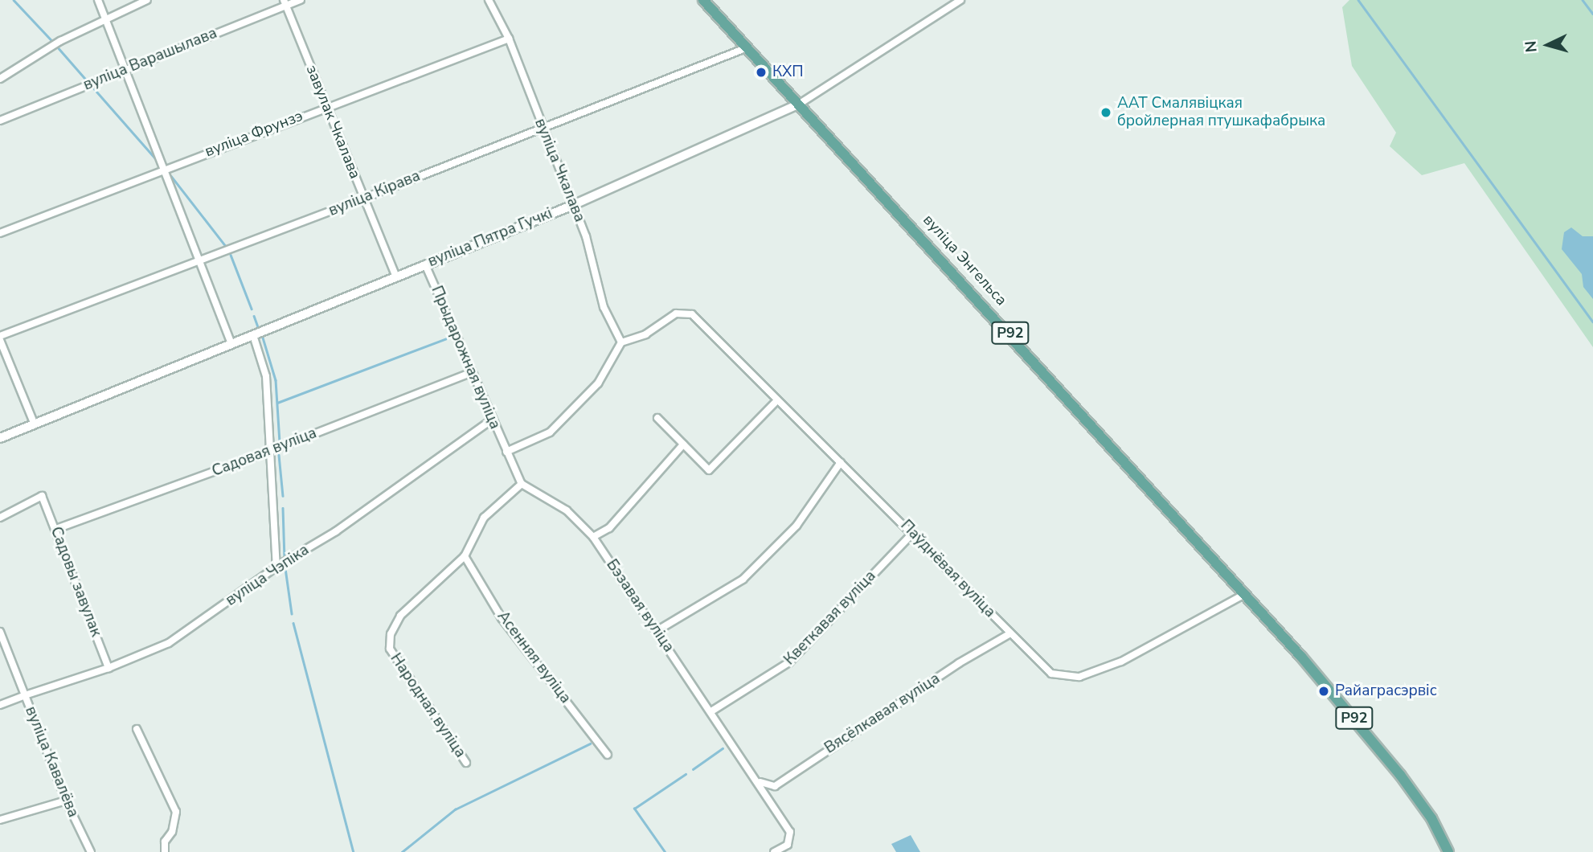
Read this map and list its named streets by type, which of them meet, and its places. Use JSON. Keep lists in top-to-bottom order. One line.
{"streets":{"main road":["вуліца Энгельса","Р92"],"street":["вуліца Варашылава","завулак Чкалава","вуліца Фрунзэ","вуліца Чкалава","вуліца Кірава","вуліца Пятра Гучкі","Прыдарожная вуліца","Садовая вуліца","Паўднёвая вуліца","вуліца Чэпіка","Садовы завулак","Бэзавая вуліца","Кветкавая вуліца","Асенняя вуліца","Народная вуліца","Вясёлкавая вуліца","вуліца Кавалёва"]},"crossings":[["вуліца Варашылава","завулак Чкалава"],["завулак Чкалава","вуліца Фрунзэ"],["завулак Чкалава","вуліца Кірава"],["завулак Чкалава","вуліца Пятра Гучкі"],["вуліца Фрунзэ","вуліца Чкалава"],["вуліца Чкалава","вуліца Кірава"],["вуліца Чкалава","вуліца Пятра Гучкі"],["вуліца Чкалава","Паўднёвая вуліца"],["вуліца Кірава","вуліца Энгельса"],["вуліца Пятра Гучкі","вуліца Энгельса"],["вуліца Пятра Гучкі","Прыдарожная вуліца"],["вуліца Энгельса","Р92"],["вуліца Энгельса","Паўднёвая вуліца"],["Р92","Паўднёвая вуліца"],["Прыдарожная вуліца","Садовая вуліца"],["Прыдарожная вуліца","вуліца Чэпіка"],["Садовая вуліца","Садовы завулак"],["Паўднёвая вуліца","Кветкавая вуліца"],["Паўднёвая вуліца","Вясёлкавая вуліца"],["вуліца Чэпіка","Садовы завулак"],["вуліца Чэпіка","вуліца Кавалёва"],["Бэзавая вуліца","Кветкавая вуліца"],["Бэзавая вуліца","Вясёлкавая вуліца"],["Асенняя вуліца","Народная вуліца"]],"places":["КХП","ААТ Смалявіцкая бройлерная птушкафабрыка","Райаграсэрвіс"],"north":"left"}
